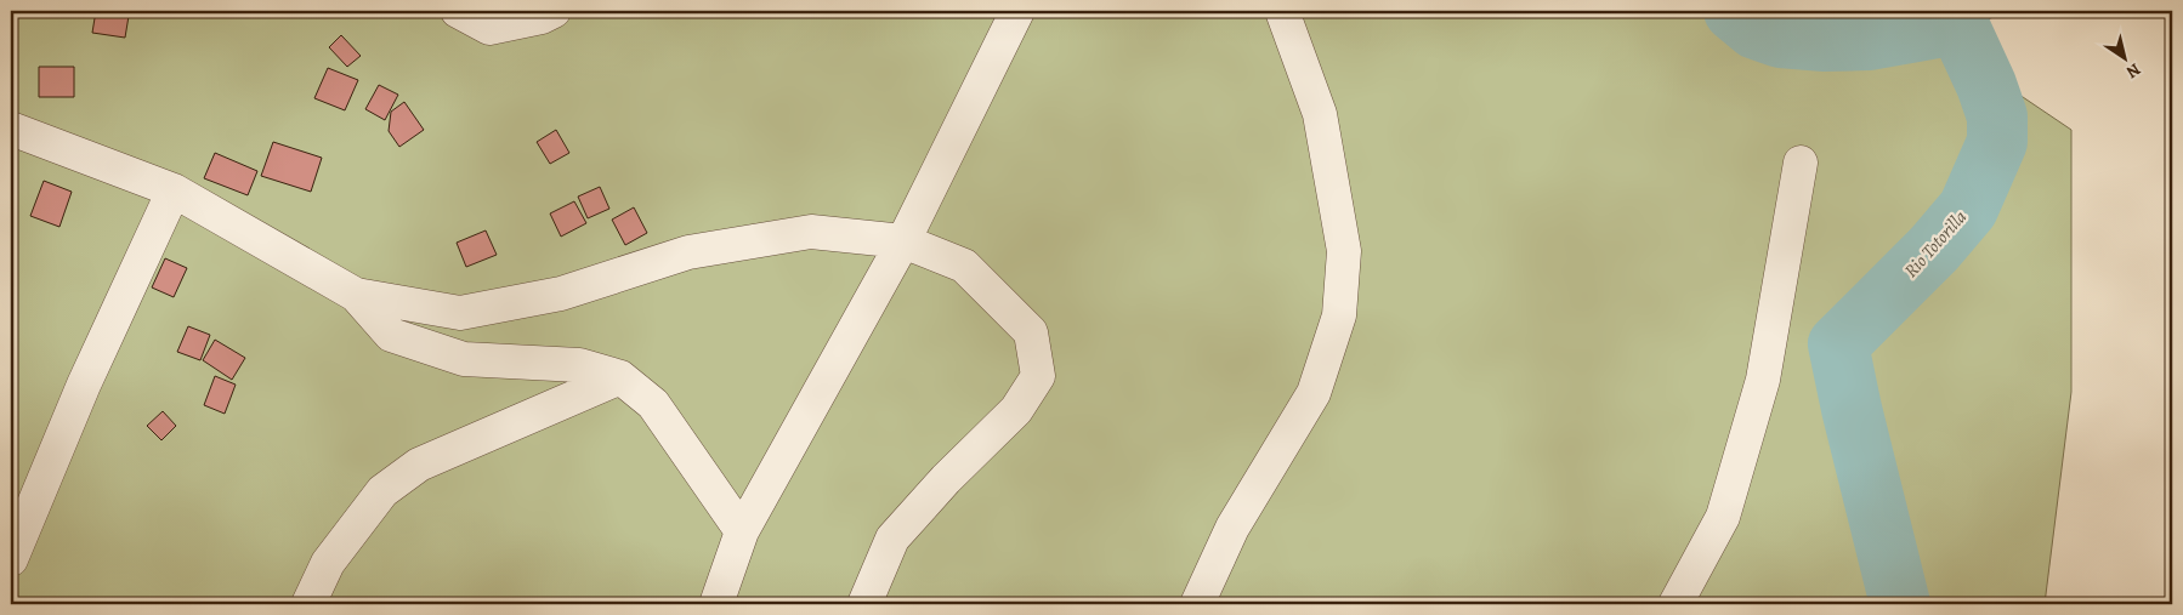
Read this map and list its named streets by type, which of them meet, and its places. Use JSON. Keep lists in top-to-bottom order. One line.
{"water":["Rio Totorilla"],"north":"bottom right"}
